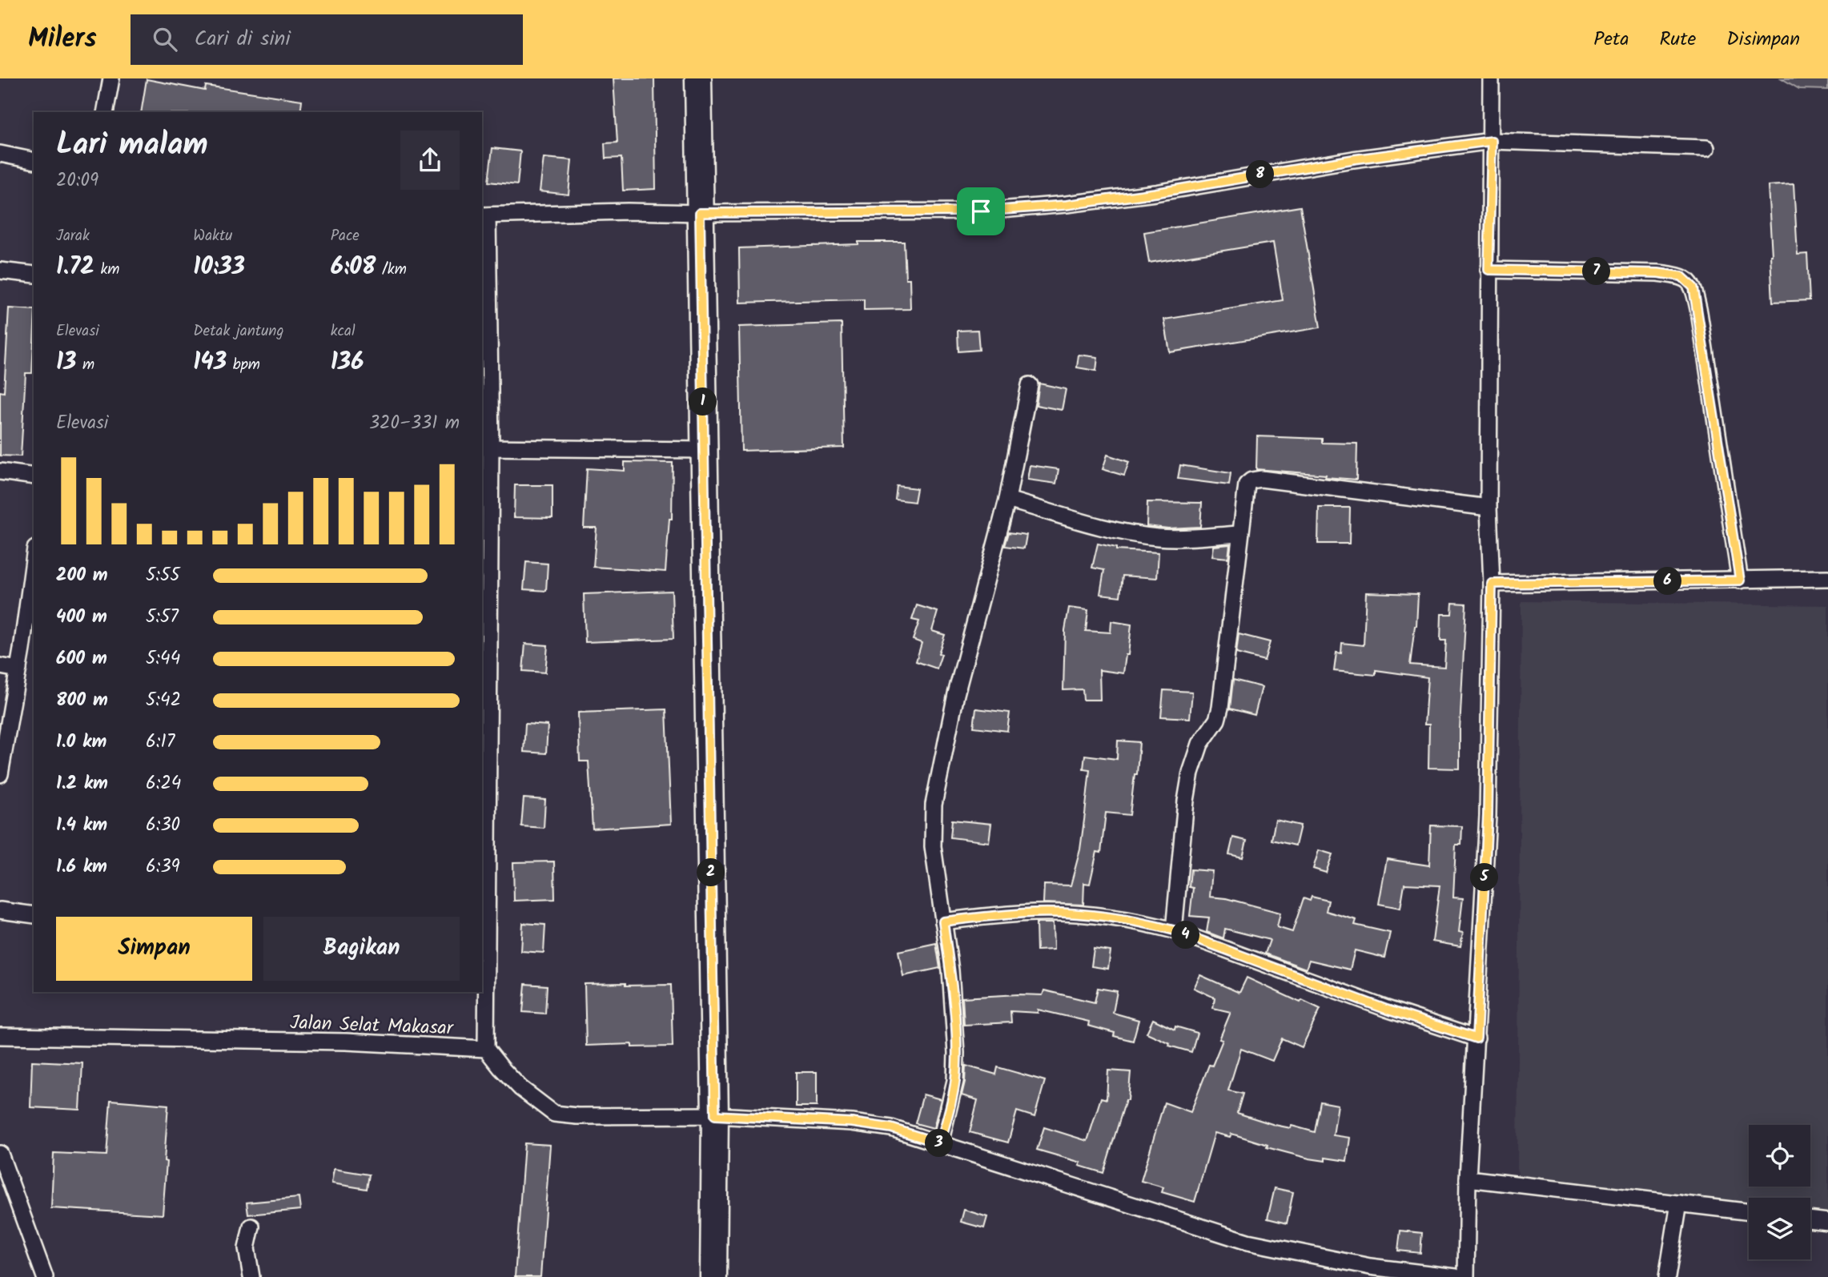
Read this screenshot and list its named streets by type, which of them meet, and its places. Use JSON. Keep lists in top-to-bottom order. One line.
{"streets":{"street":["Jalan Selat Makasar"]},"page":{"header":"Milers","search":"Cari di sini","nav":["Peta","Rute","Disimpan"],"heading":["Lari malam","20:09"],"pins":["8","7","1","6","2","5","4","3"],"stats":[["Jarak","1.72 km"],["Waktu","10:33"],["Pace","6:08 /km"],["Elevasi","13 m"],["Detak jantung","143 bpm"],["kcal","136"]],"chart":["Elevasi","320–331 m"],"list":[{"name":"200 m","note":"5:55"},{"name":"400 m","note":"5:57"},{"name":"600 m","note":"5:44"},{"name":"800 m","note":"5:42"},{"name":"1.0 km","note":"6:17"},{"name":"1.2 km","note":"6:24"},{"name":"1.4 km","note":"6:30"},{"name":"1.6 km","note":"6:39"}],"buttons":["Simpan","Bagikan"]}}
